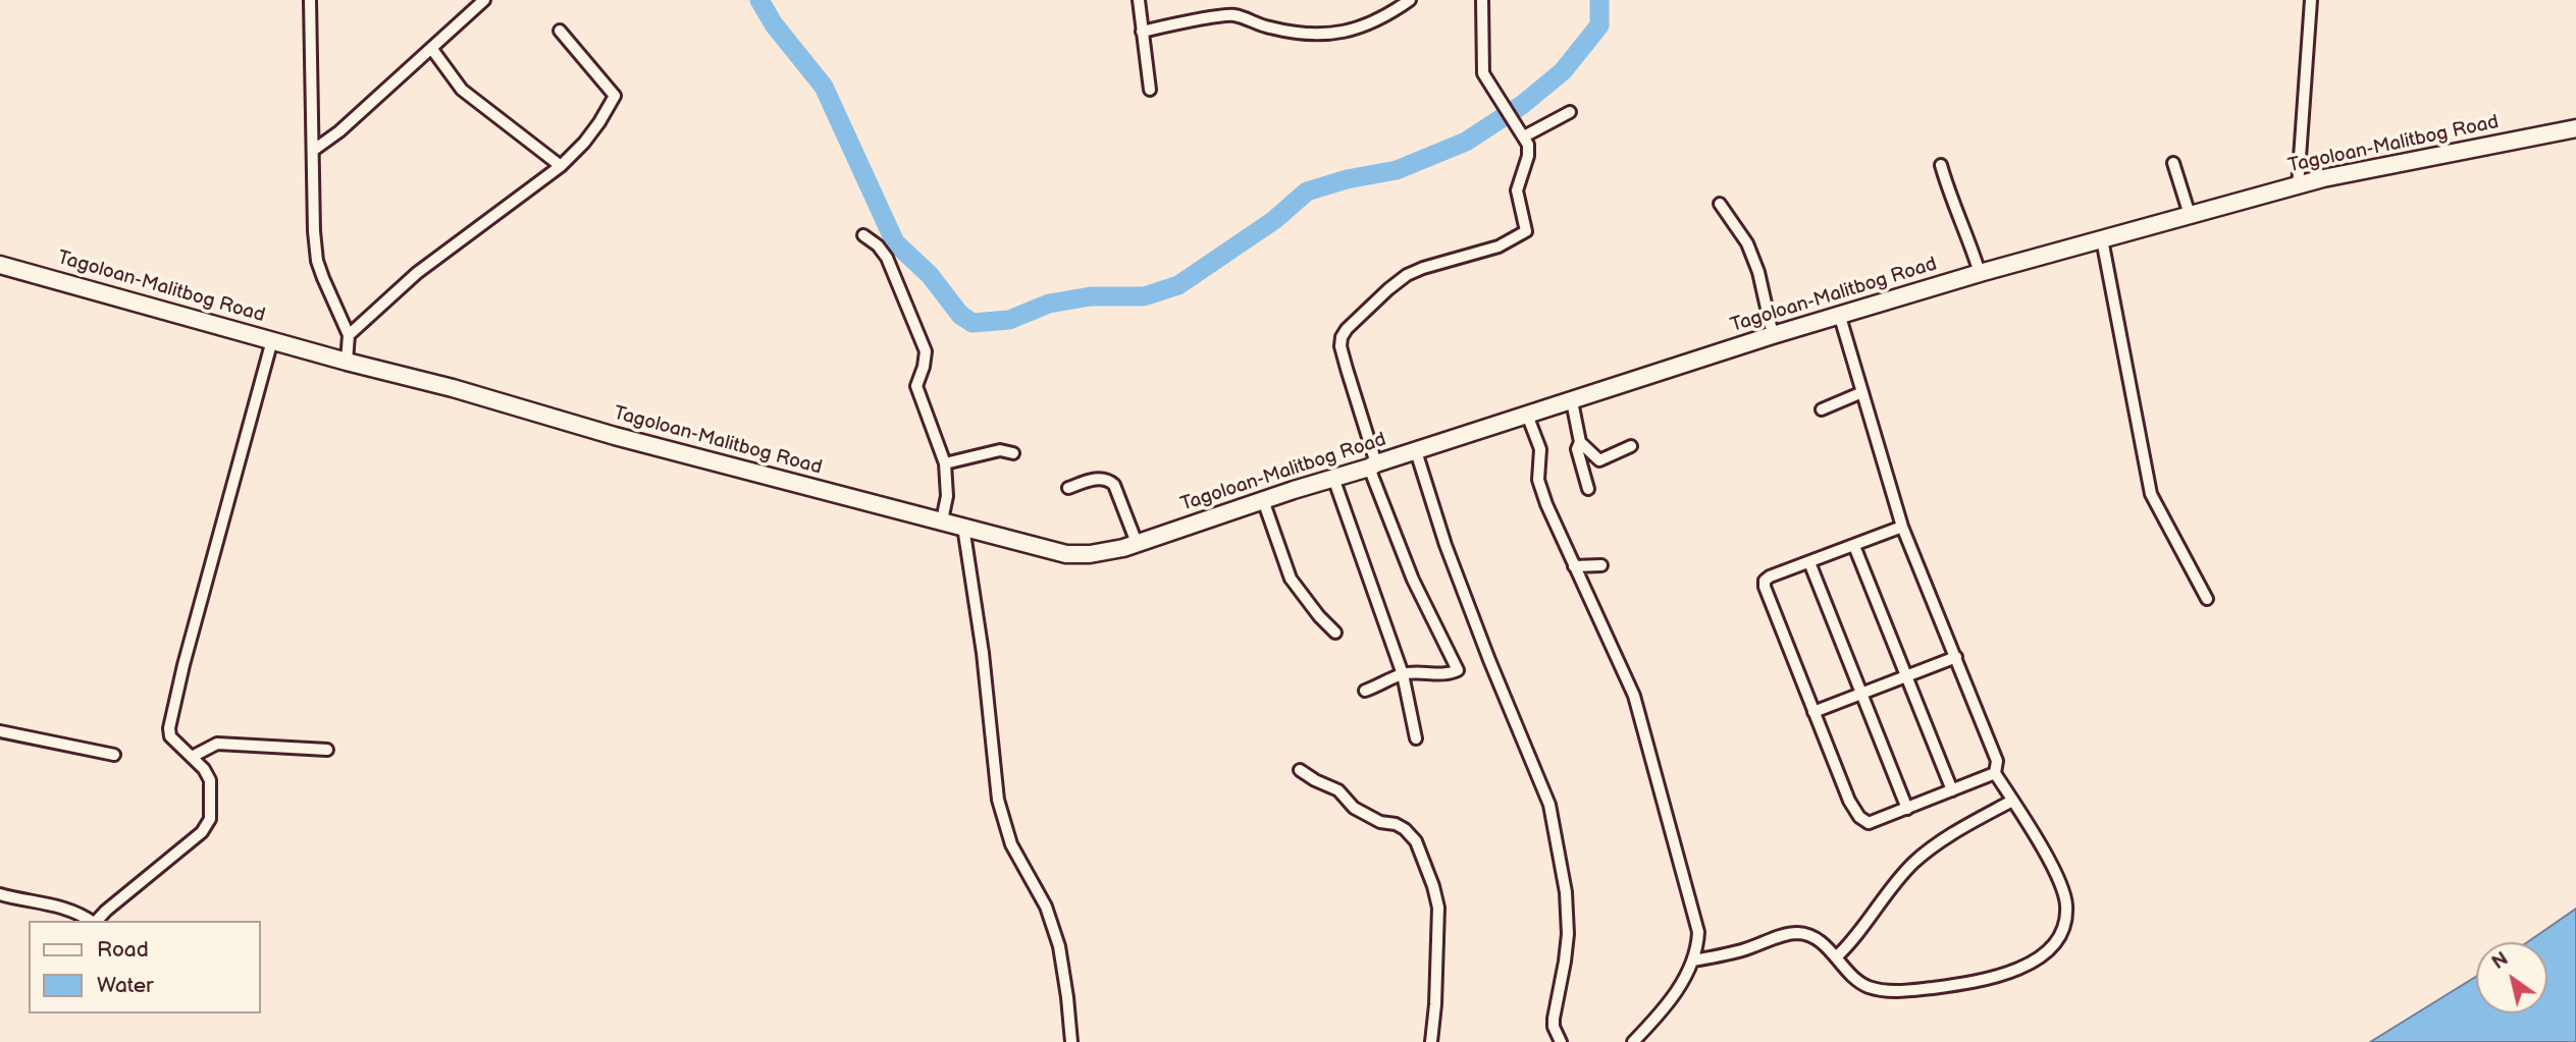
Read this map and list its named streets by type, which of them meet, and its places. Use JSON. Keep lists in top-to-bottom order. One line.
{"streets":{"main road":["Tagoloan-Malitbog Road"]},"legend":["Road","Water"],"north":"top left"}
